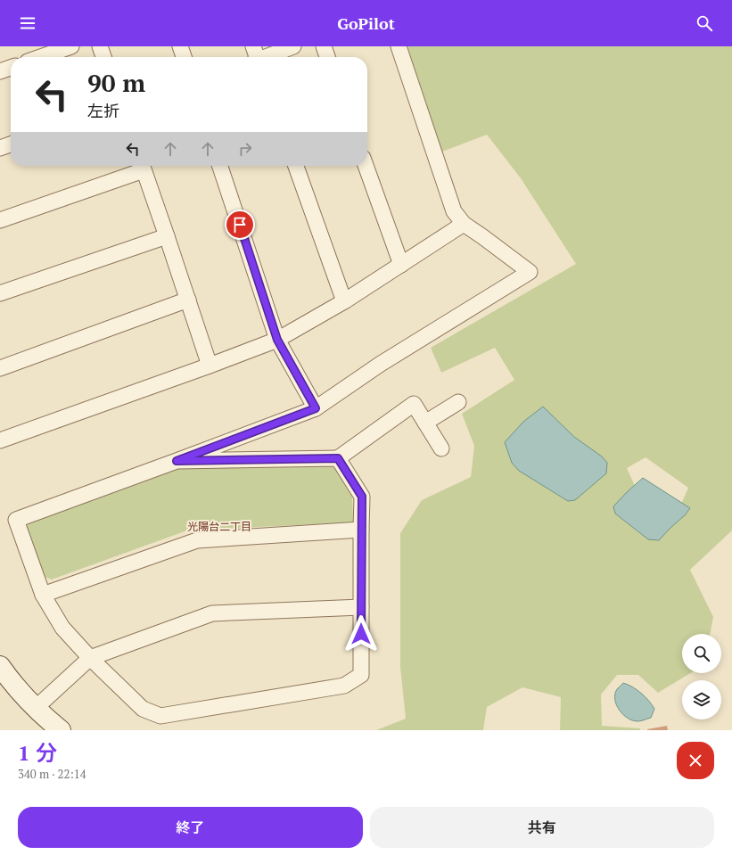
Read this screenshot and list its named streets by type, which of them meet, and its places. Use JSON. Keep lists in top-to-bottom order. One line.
{"districts":["光陽台二丁目"],"page":{"header":"GoPilot","turn":["90 m","左折"],"heading":["1 分","340 m · 22:14"],"buttons":["終了","共有"]}}
